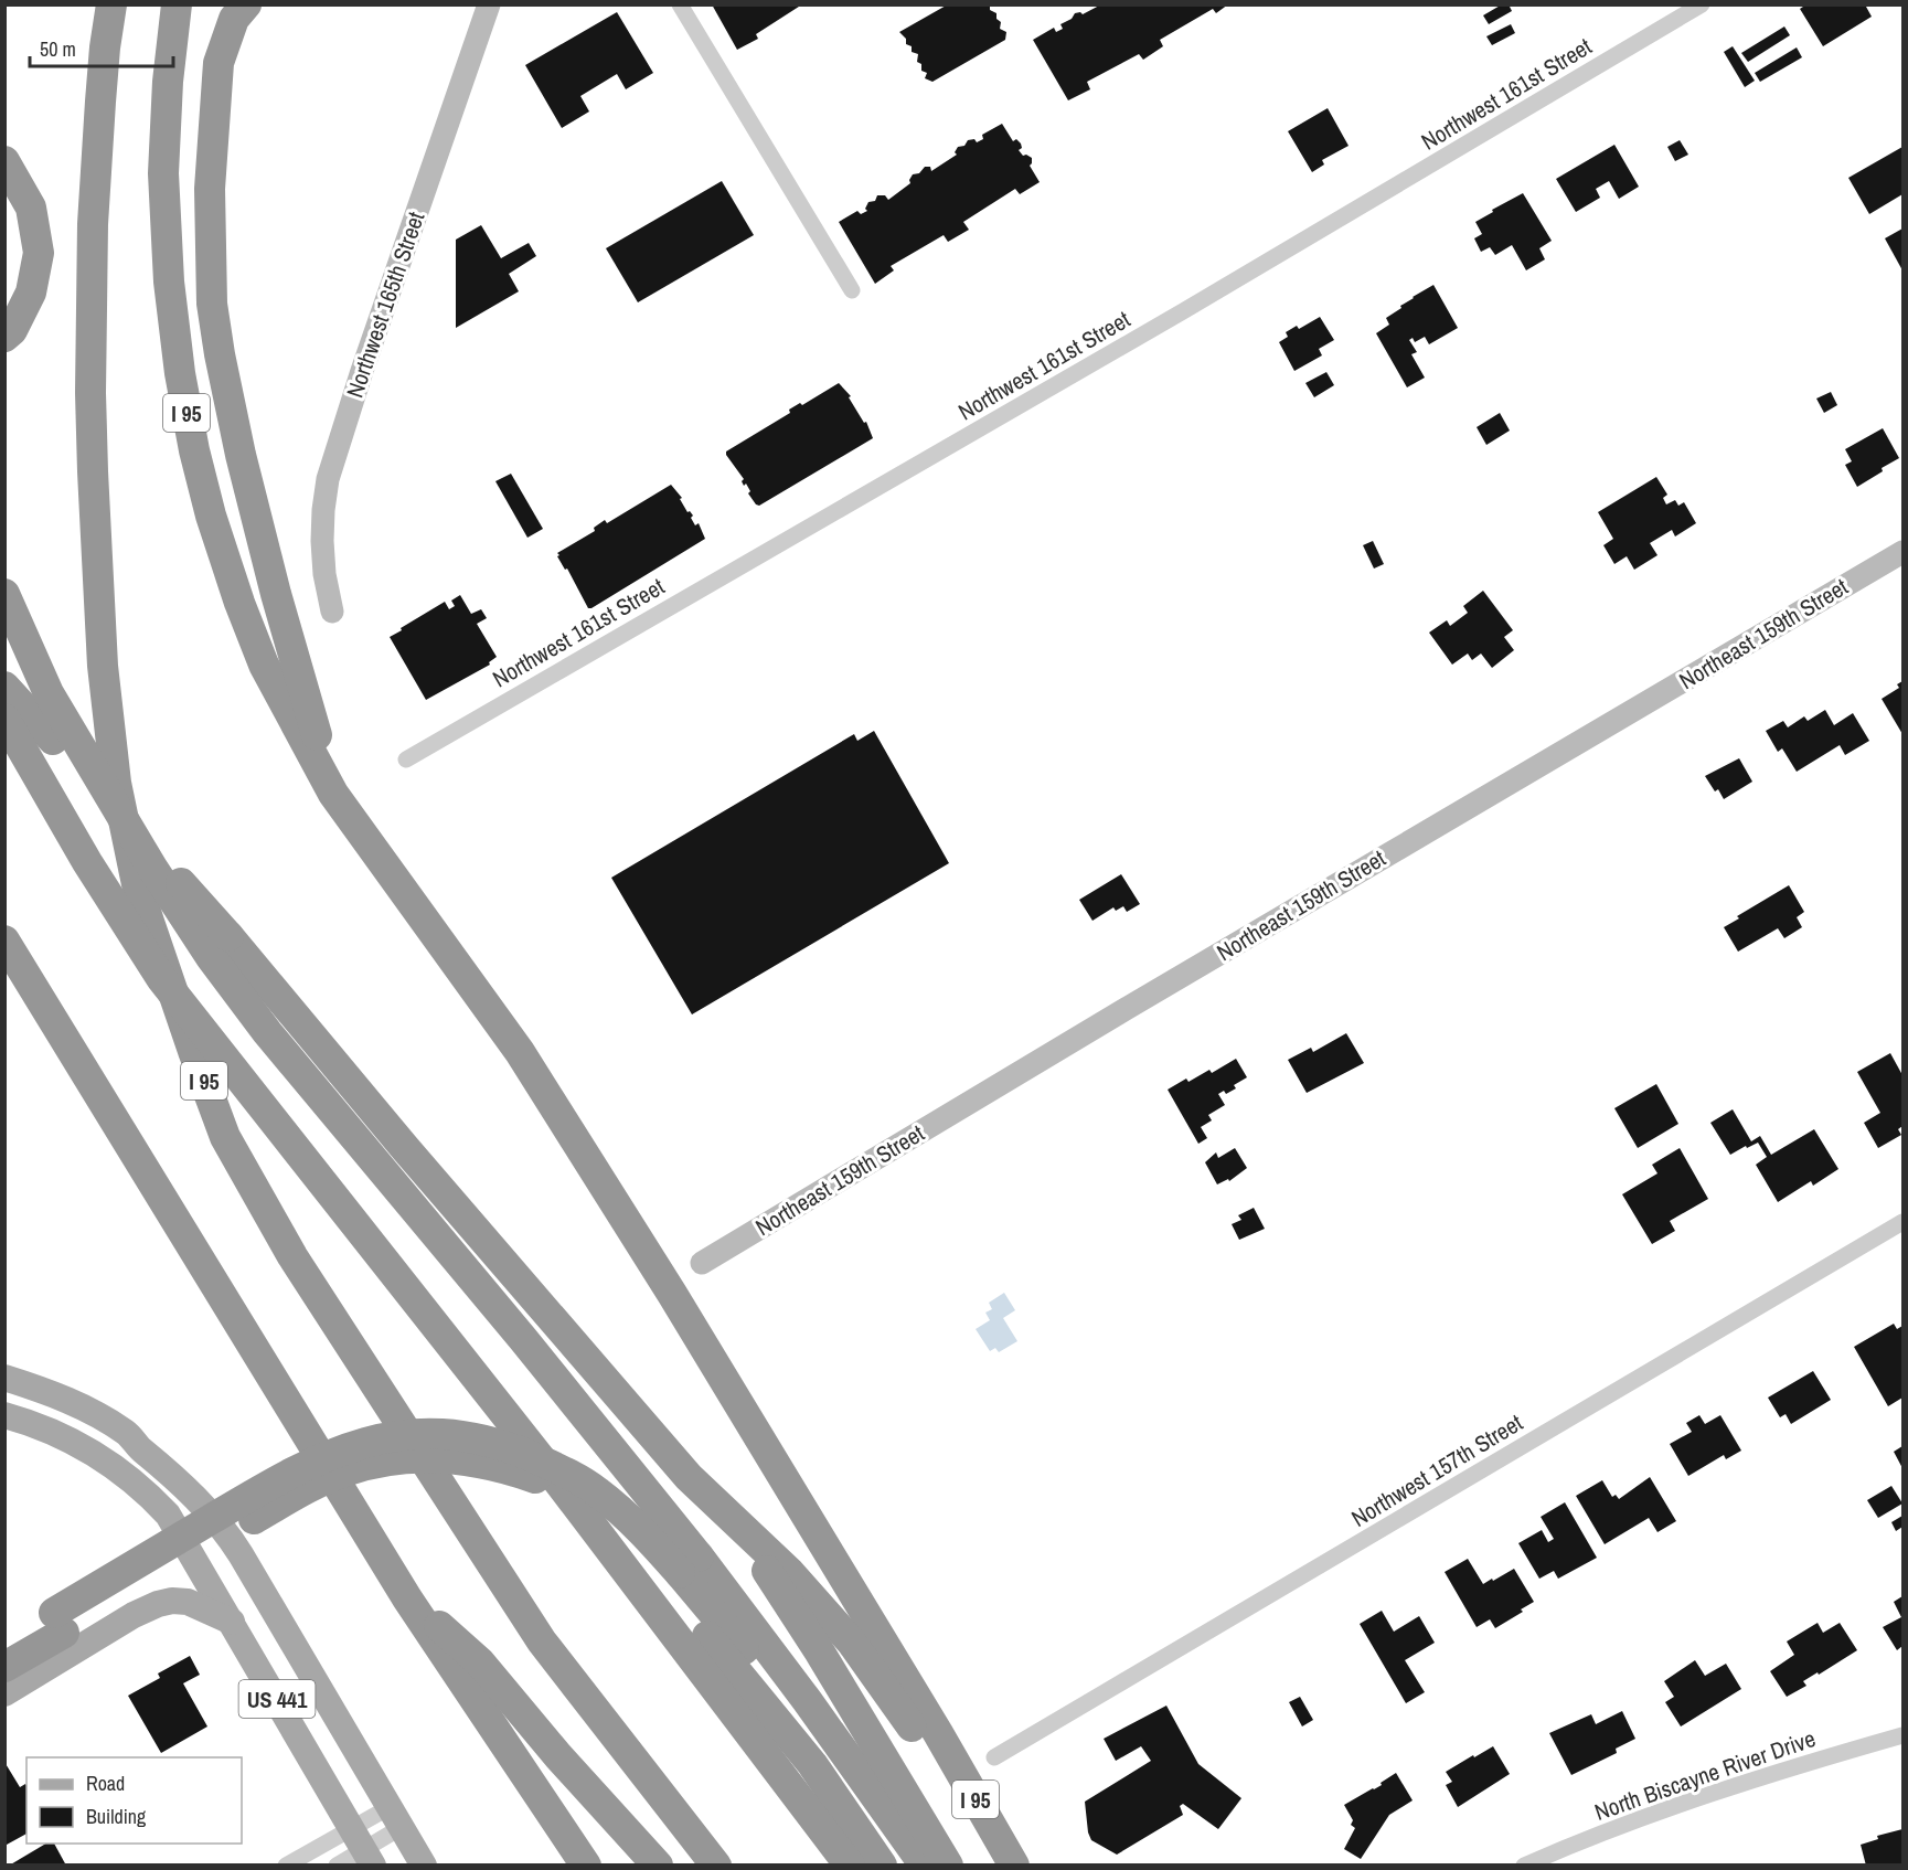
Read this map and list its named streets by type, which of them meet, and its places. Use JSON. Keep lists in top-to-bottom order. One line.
{"streets":{"highway":["I 95"],"main road":["US 441"],"street":["Northwest 161st Street","Northwest 165th Street","Northeast 159th Street","Northwest 157th Street","North Biscayne River Drive"]},"legend":["Road","Building"],"scale_bar":"50 m"}
